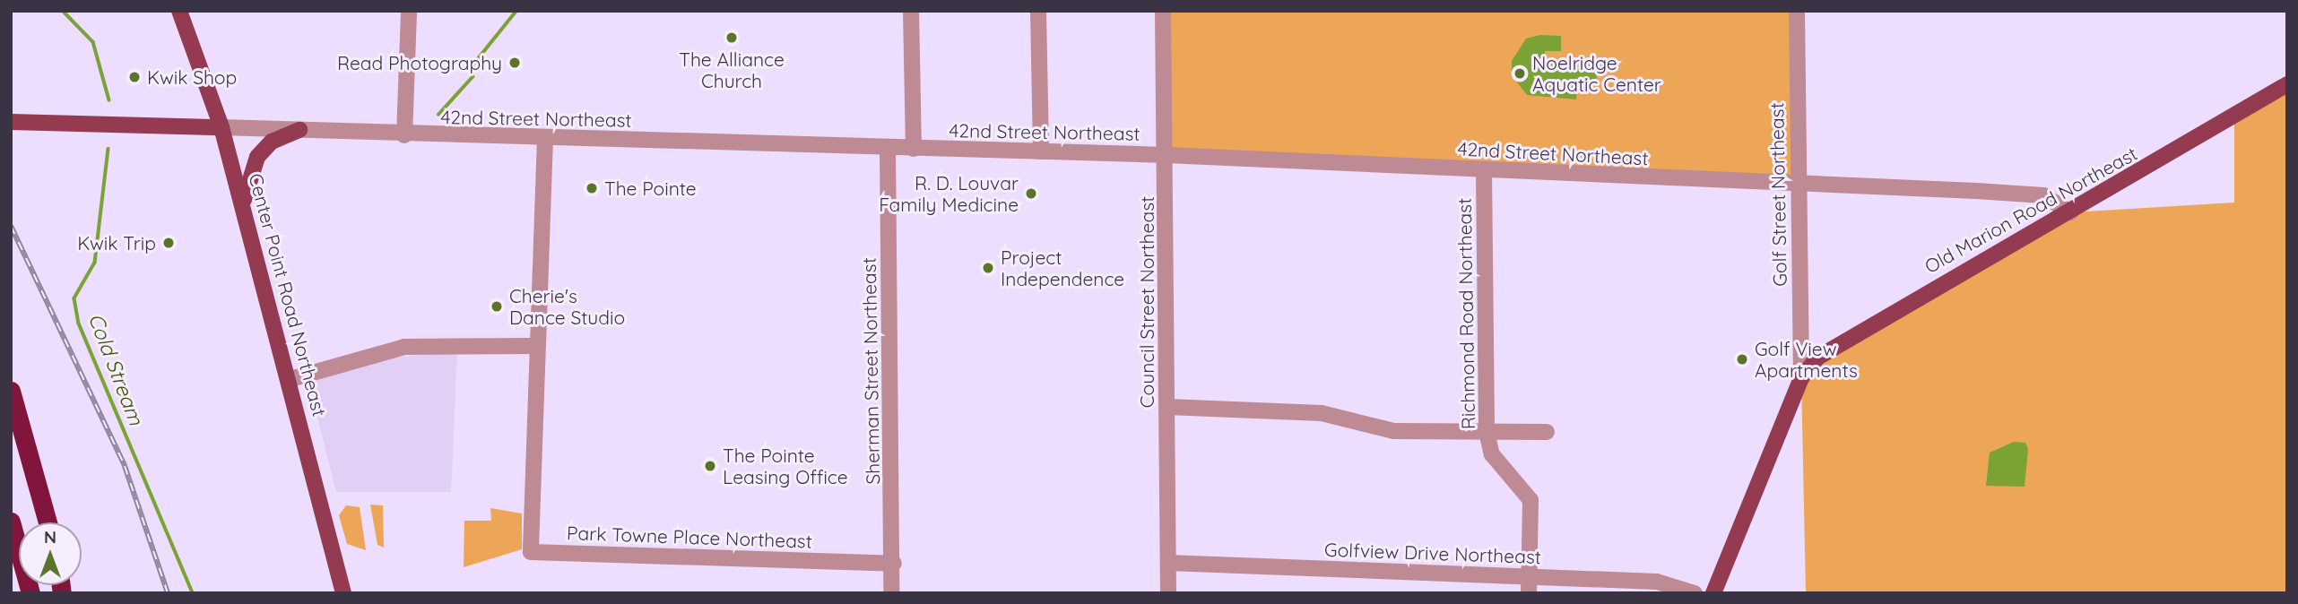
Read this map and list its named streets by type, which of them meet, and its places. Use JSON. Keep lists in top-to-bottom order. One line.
{"streets":{"main road":["42nd Street Northeast","Old Marion Road Northeast","Center Point Road Northeast"],"street":["Golf Street Northeast","Council Street Northeast","Richmond Road Northeast","Sherman Street Northeast","Park Towne Place Northeast","Golfview Drive Northeast"]},"crossings":[["42nd Street Northeast","Golf Street Northeast"],["42nd Street Northeast","Old Marion Road Northeast"],["42nd Street Northeast","Center Point Road Northeast"],["42nd Street Northeast","Council Street Northeast"],["42nd Street Northeast","Richmond Road Northeast"],["42nd Street Northeast","Sherman Street Northeast"],["Golf Street Northeast","Old Marion Road Northeast"],["Council Street Northeast","Golfview Drive Northeast"],["Richmond Road Northeast","Golfview Drive Northeast"],["Sherman Street Northeast","Park Towne Place Northeast"]],"water":["Cold Stream"],"places":["The Alliance Church","Read Photography","Noelridge Aquatic Center","Kwik Shop","The Pointe","R. D. Louvar Family Medicine","Kwik Trip","Project Independence","Cherie's Dance Studio","Golf View Apartments","The Pointe Leasing Office"],"north":"top"}
